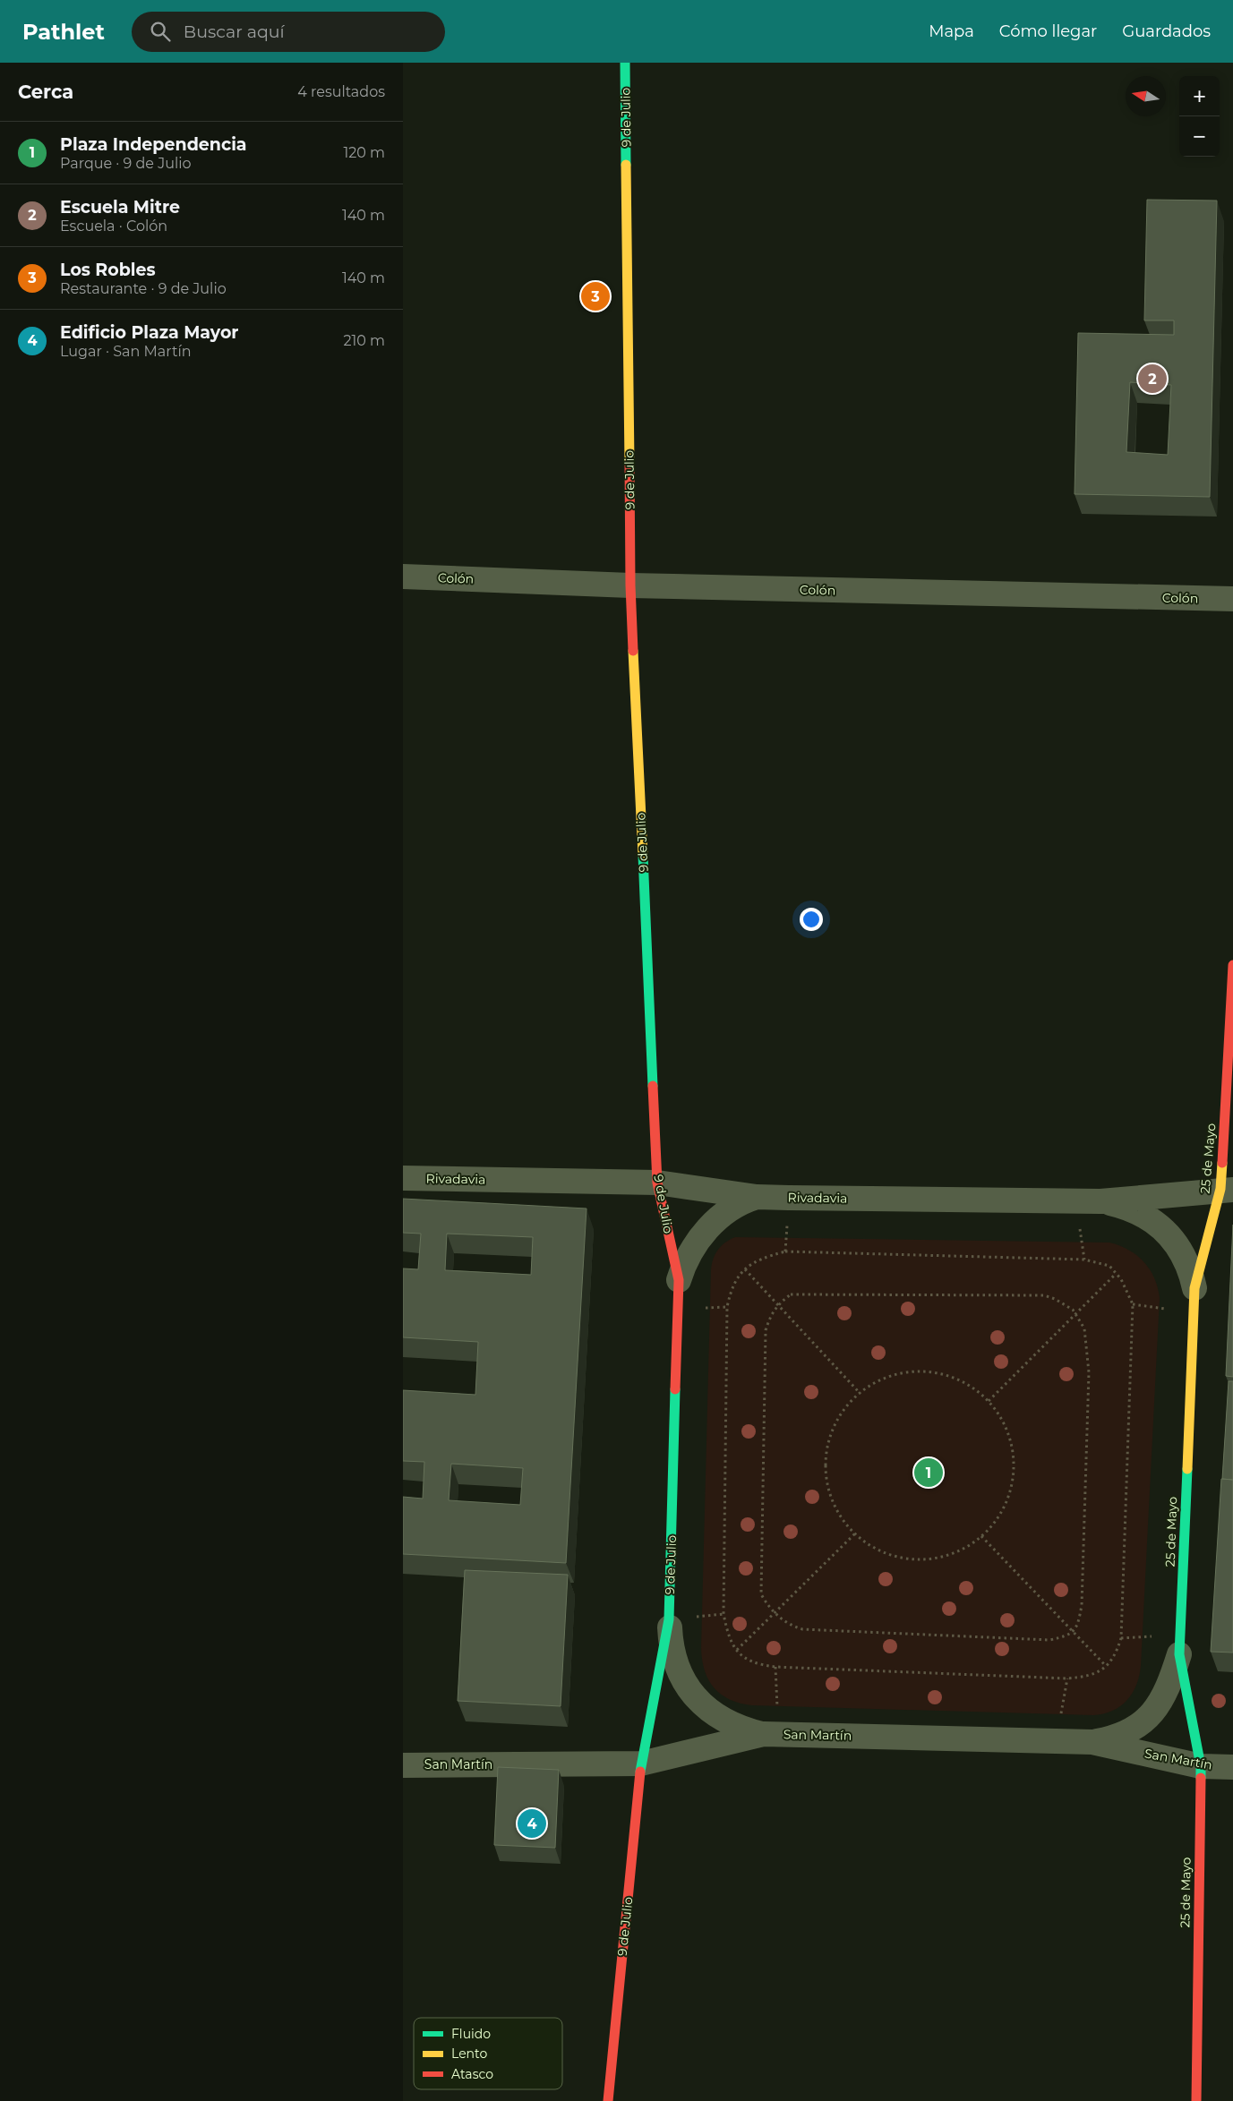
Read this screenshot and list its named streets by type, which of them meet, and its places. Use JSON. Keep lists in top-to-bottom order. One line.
{"streets":{"street":["9 de Julio","Colón","25 de Mayo","Rivadavia","San Martín"]},"crossings":[["9 de Julio","Colón"],["9 de Julio","Rivadavia"],["9 de Julio","San Martín"],["25 de Mayo","Rivadavia"],["25 de Mayo","San Martín"]],"legend":["Fluido","Lento","Atasco"],"north":"left","page":{"header":"Pathlet","search":"Buscar aquí","nav":["Mapa","Cómo llegar","Guardados"],"heading":["Cerca","4 resultados"],"map_buttons":["+","−"],"list":[{"mark":"1","name":"Plaza Independencia","note":"Parque · 9 de Julio","value":"120 m"},{"mark":"2","name":"Escuela Mitre","note":"Escuela · Colón","value":"140 m"},{"mark":"3","name":"Los Robles","note":"Restaurante · 9 de Julio","value":"140 m"},{"mark":"4","name":"Edificio Plaza Mayor","note":"Lugar · San Martín","value":"210 m"}],"pins":["3","2","1","4"]}}
